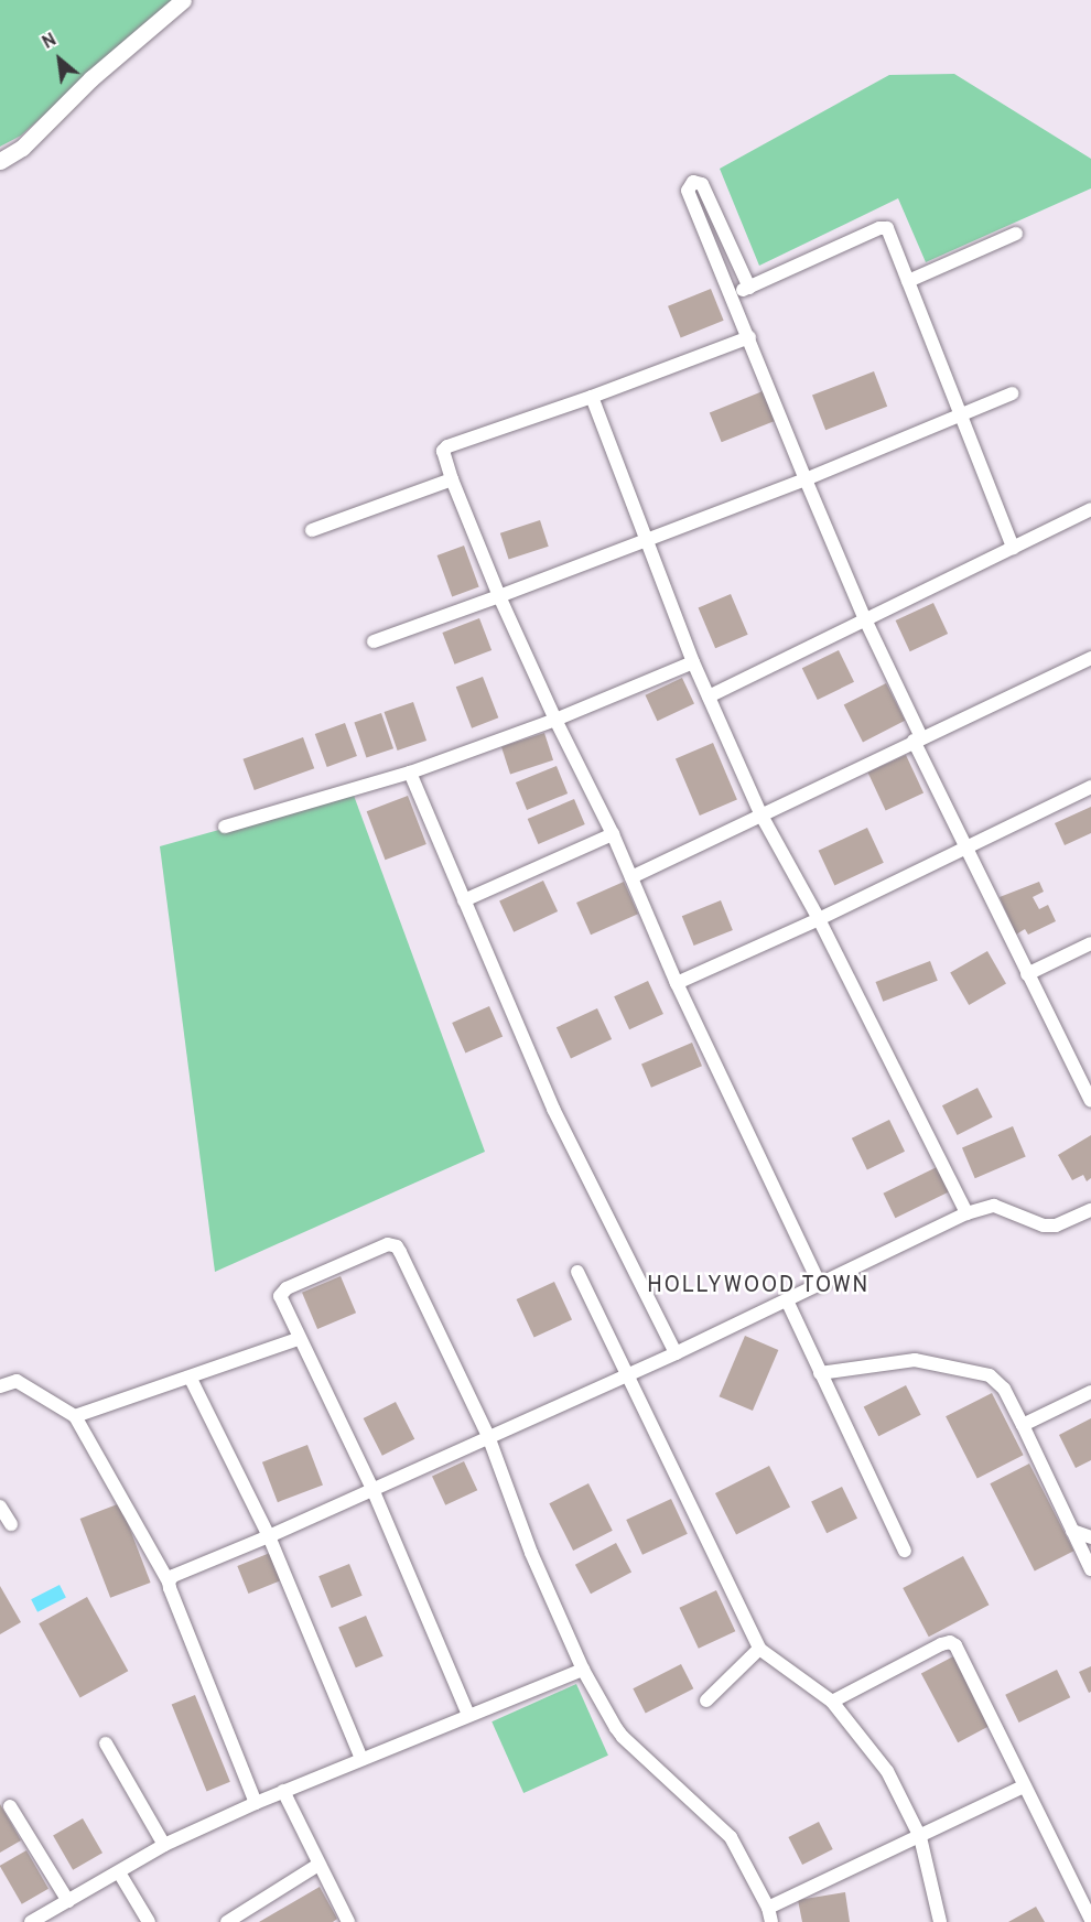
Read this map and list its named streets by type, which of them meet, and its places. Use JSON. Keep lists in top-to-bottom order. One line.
{"districts":["HOLLYWOOD TOWN"],"north":"top left"}
